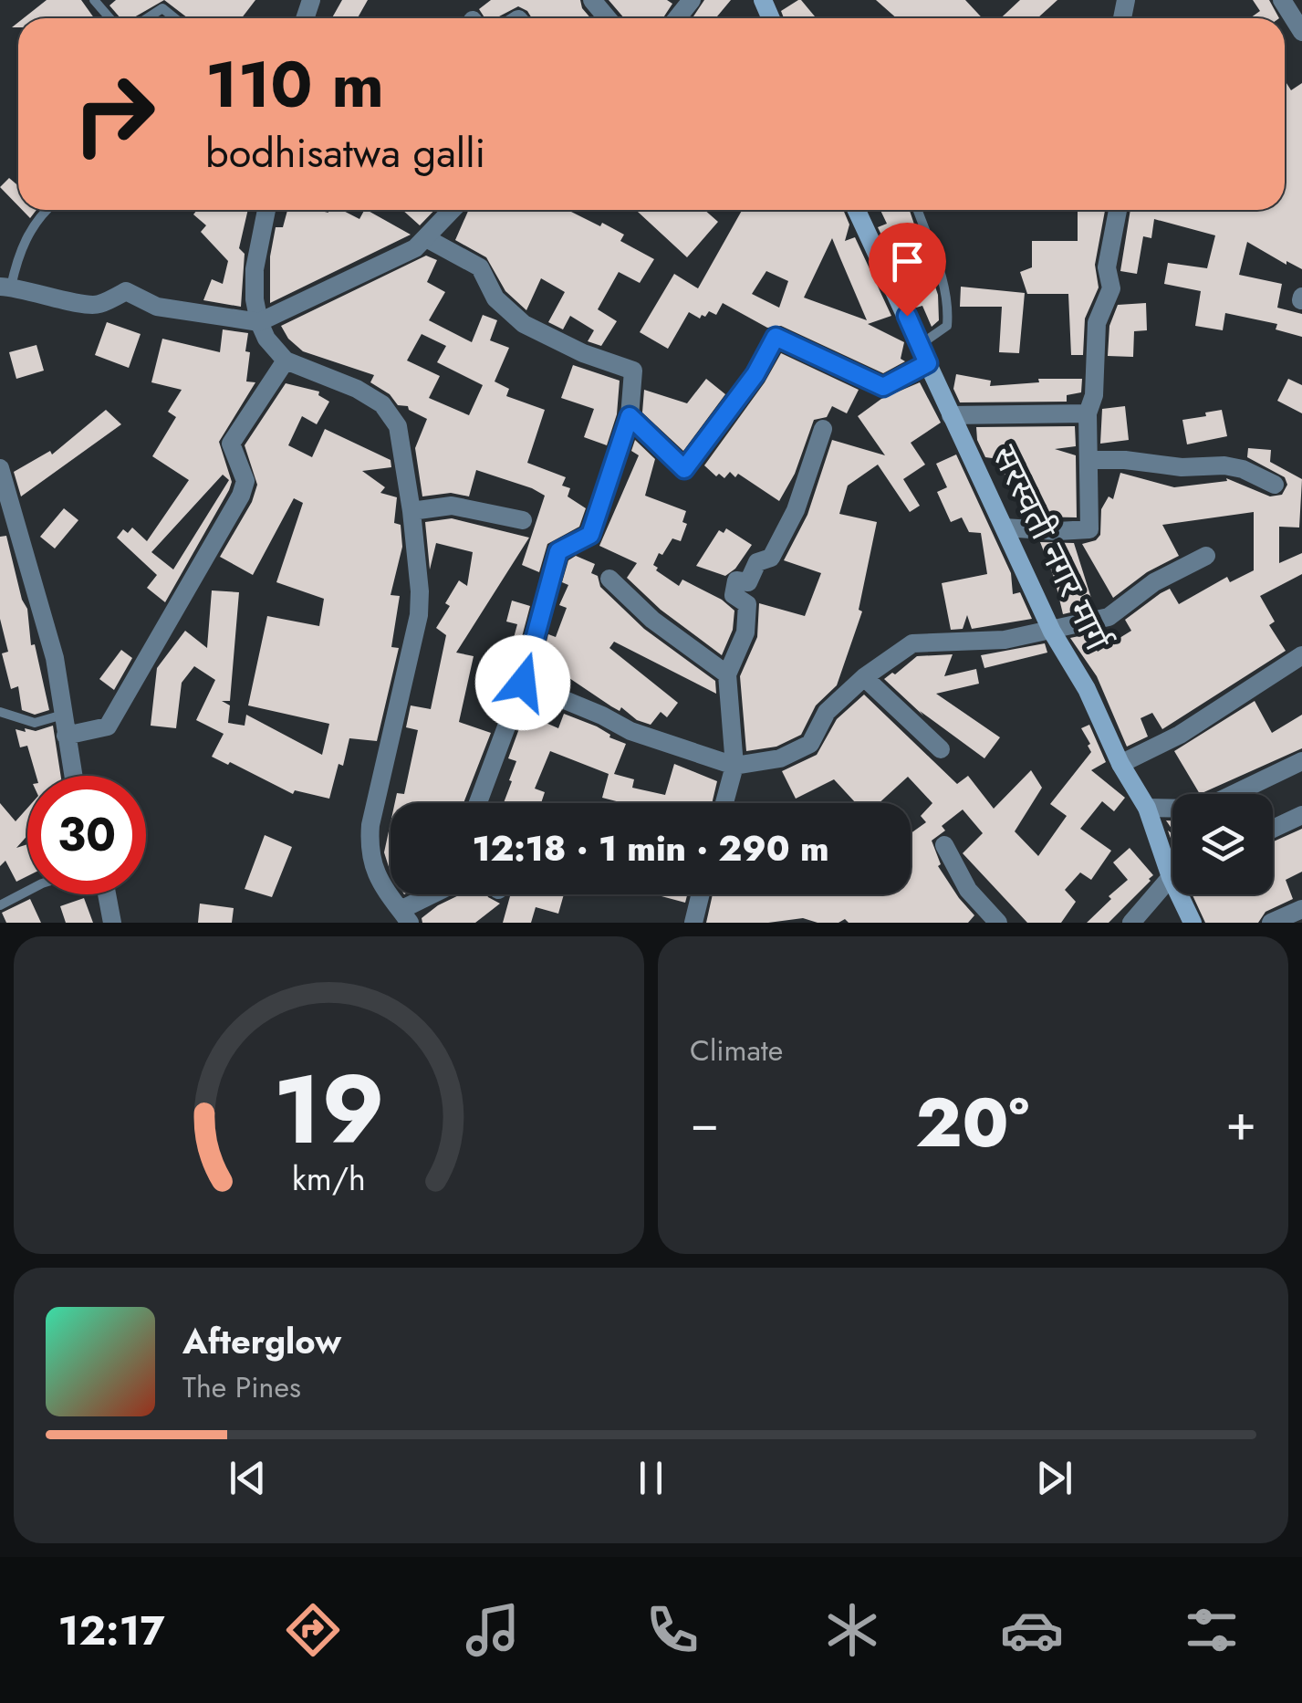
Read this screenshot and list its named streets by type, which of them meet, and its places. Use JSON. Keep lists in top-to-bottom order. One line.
{"streets":{"main road":["सरस्वती नगर मार्ग"]},"page":{"turn":["110 m","bodhisatwa galli"],"limit":"30","trip":"12:18 · 1 min · 290 m","tile":"Climate","heat":["−","20°","+"],"song":["Afterglow","The Pines"],"tabs":"12:17","gauge":["19","km/h"]}}
